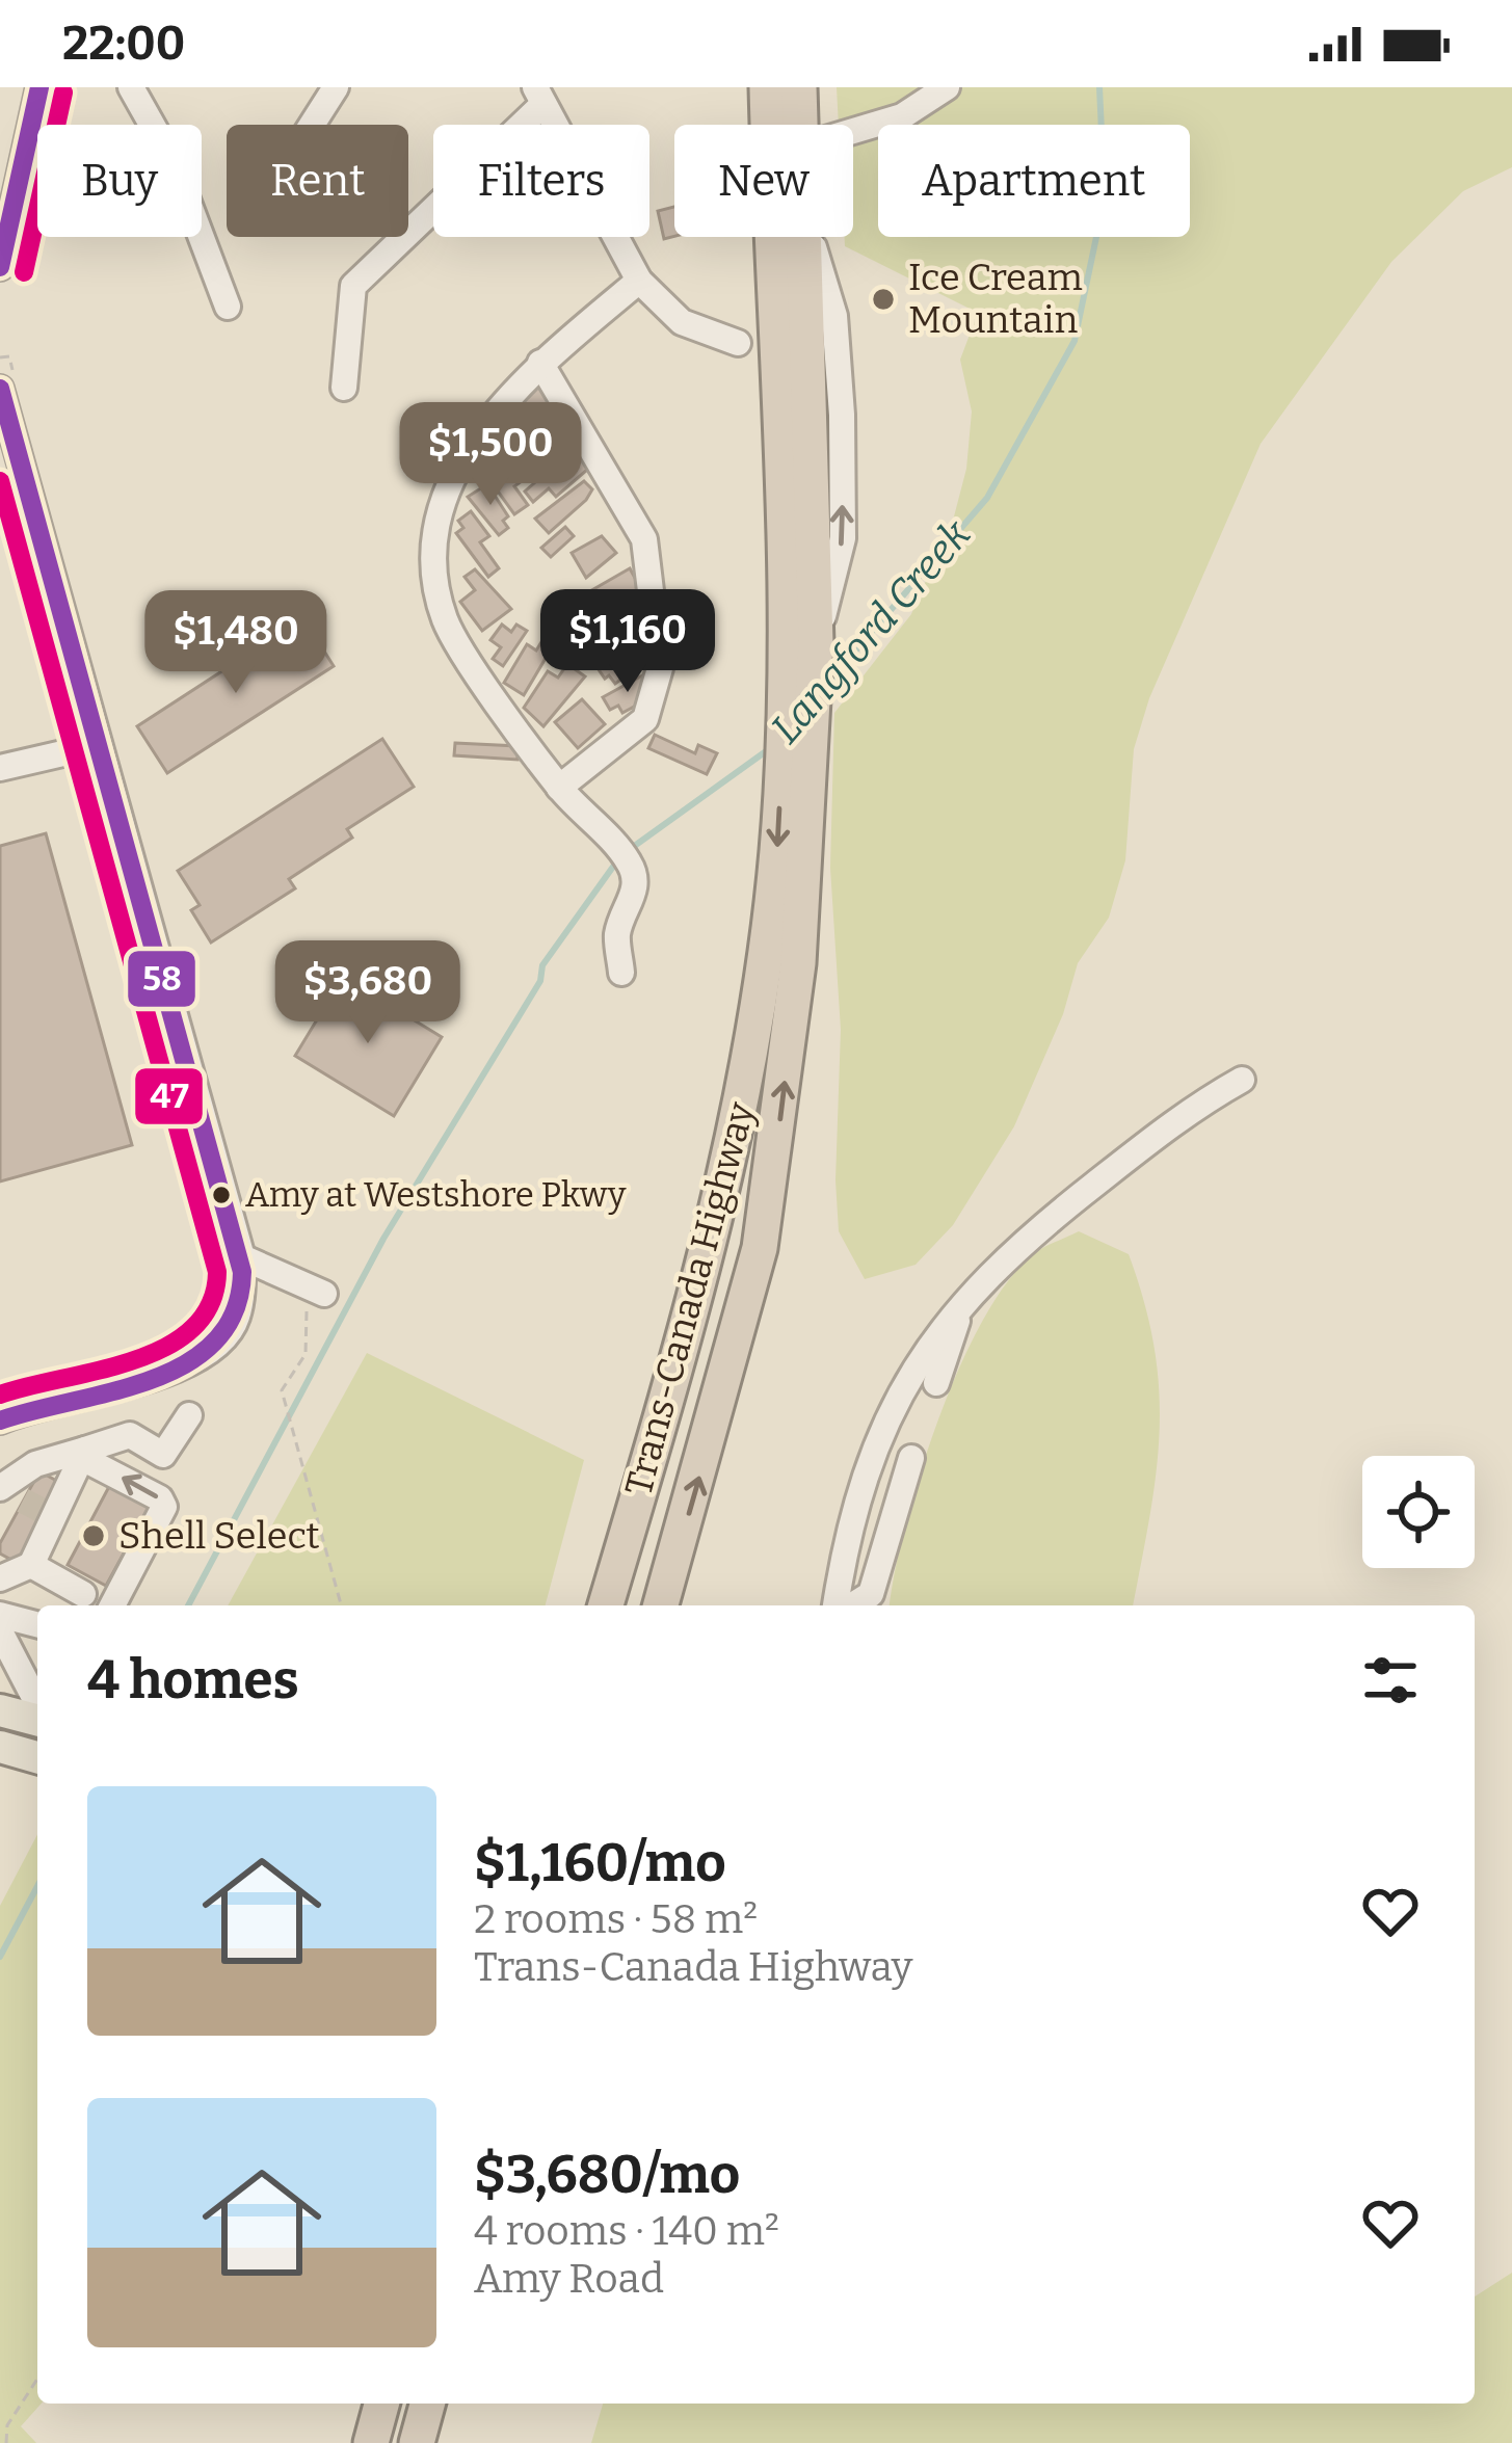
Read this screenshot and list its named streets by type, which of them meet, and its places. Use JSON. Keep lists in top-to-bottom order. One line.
{"streets":{"highway":["Trans-Canada Highway"]},"water":["Langford Creek"],"places":["Ice Cream Mountain","Amy at Westshore Pkwy","Shell Select"],"lines":["transit line 58","transit line 47"],"page":{"status":"22:00","chip":["Buy","Rent","Filters","New","Apartment"],"price":["$1,500","$1,160","$1,480","$3,680"],"heading":"4 homes","list":[{"name":"$1,160/mo","note":"2 rooms · 58 m² · Trans-Canada Highway"},{"name":"$3,680/mo","note":"4 rooms · 140 m² · Amy Road"}]}}
